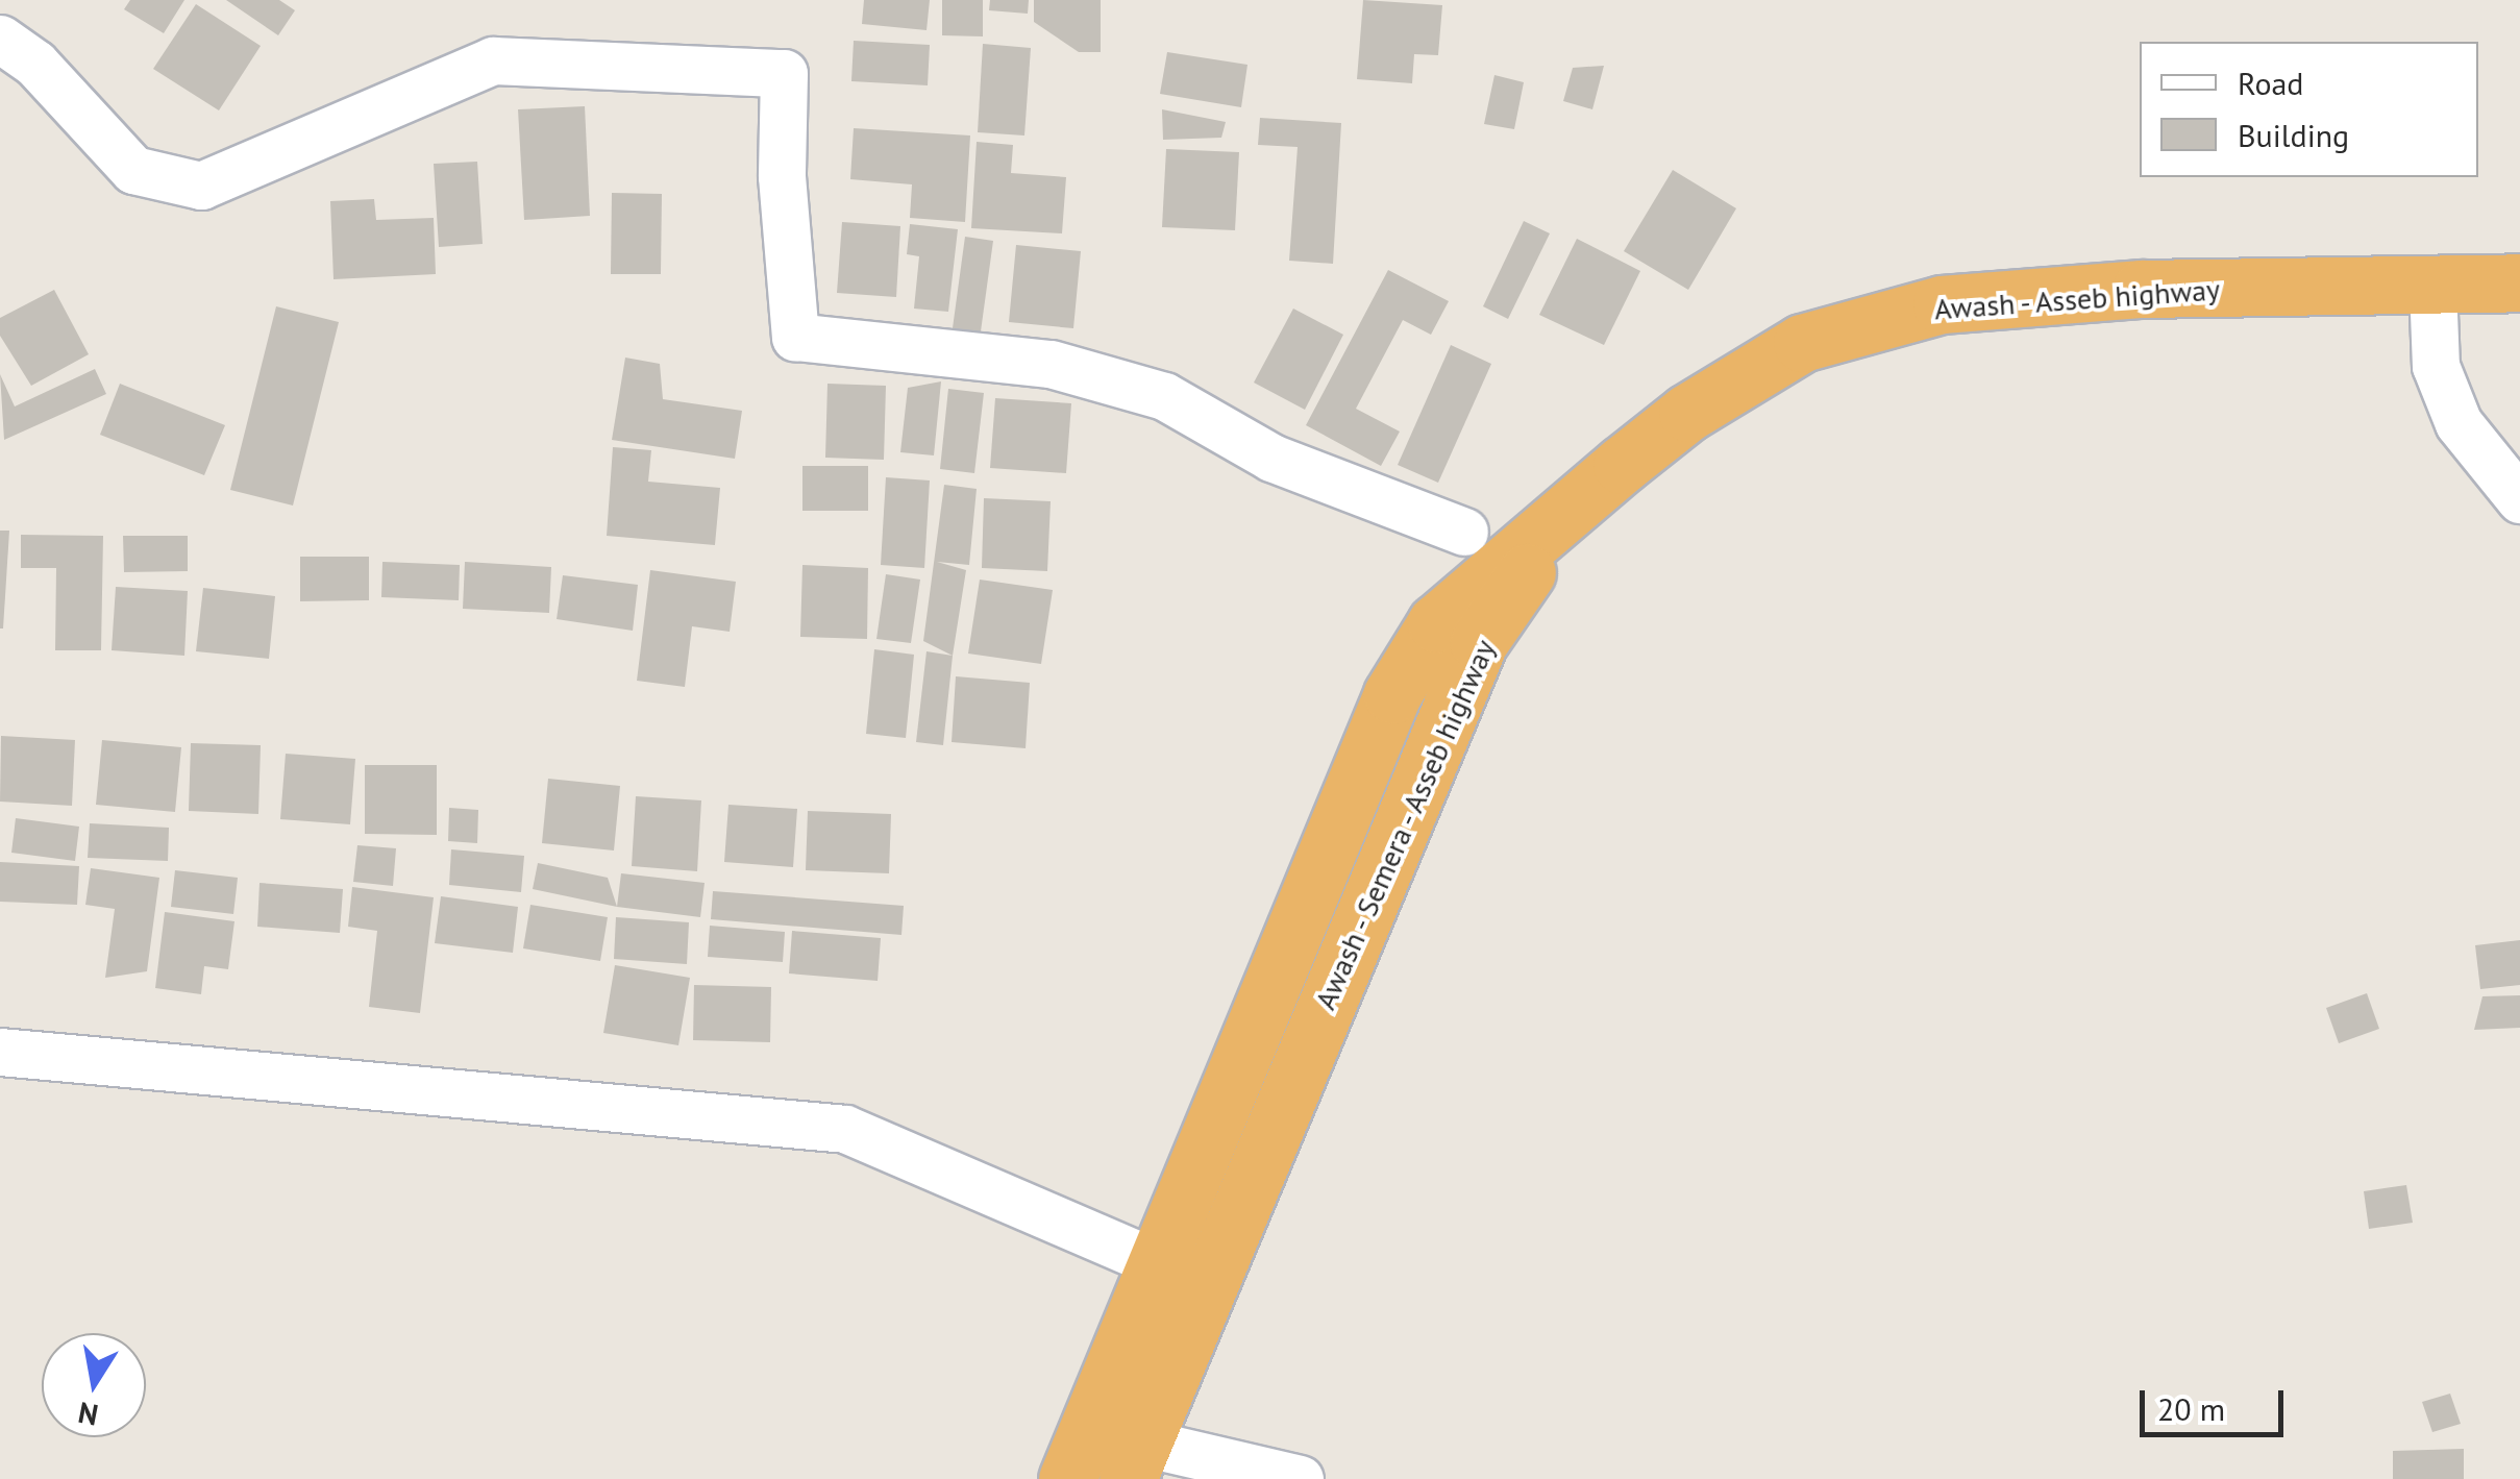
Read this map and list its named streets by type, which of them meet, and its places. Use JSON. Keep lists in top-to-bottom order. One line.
{"streets":{"highway":["Awash - Asseb highway","Awash - Semera - Asseb highway"]},"crossings":[["Awash - Asseb highway","Awash - Semera - Asseb highway"]],"legend":["Road","Building"],"scale_bar":"20 m","north":"bottom"}
